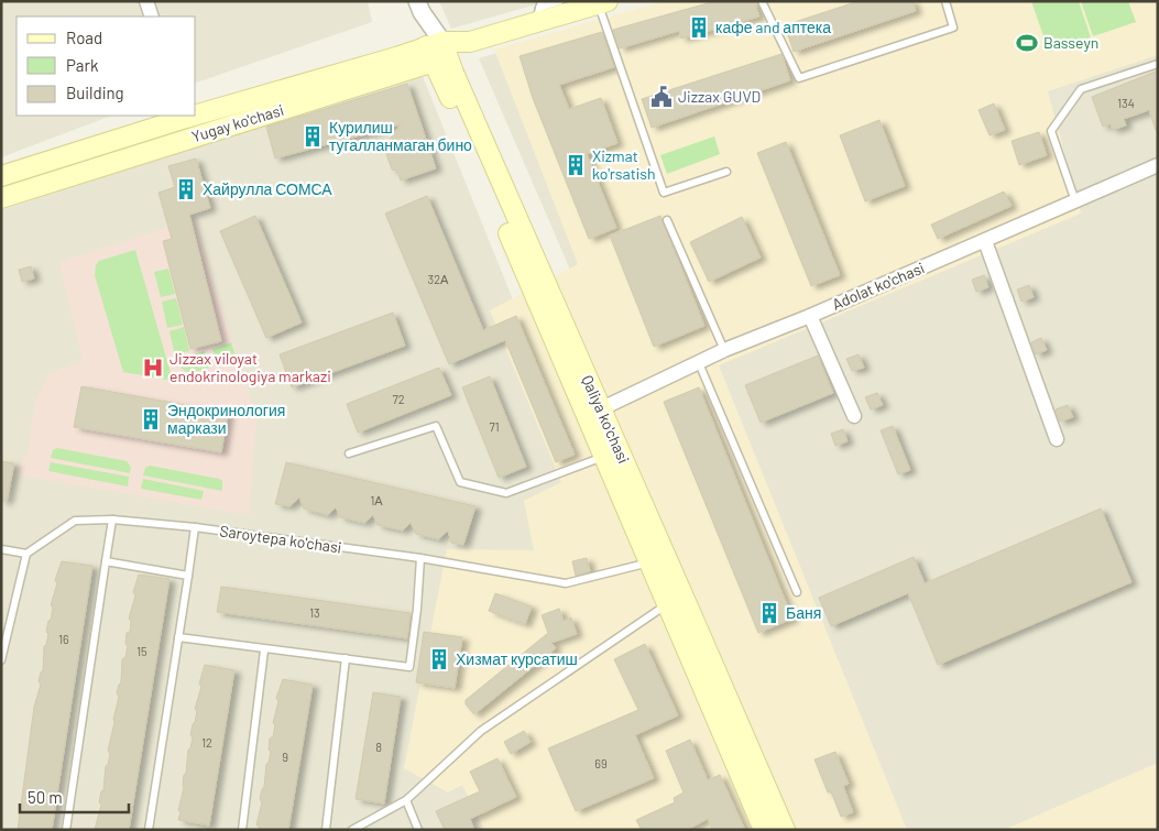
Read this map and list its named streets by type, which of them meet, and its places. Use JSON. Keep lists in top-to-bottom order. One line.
{"streets":{"main road":["Yugay ko'chasi","Qaliya ko'chasi"],"street":["Adolat ko'chasi"],"lane":["Saroytepa ko'chasi"]},"crossings":[["Yugay ko'chasi","Qaliya ko'chasi"],["Adolat ko'chasi","Qaliya ko'chasi"],["Qaliya ko'chasi","Saroytepa ko'chasi"]],"places":{"building":["кафе and аптека","Курилиш тугалланмаган бино","Xizmat ko'rsatish","Хайрулла СОМСА","Эндокринология маркази","Баня","Хизмат курсатиш"],"sports":["Basseyn"],"public building":["Jizzax GUVD"],"hospital":["Jizzax viloyat endokrinologiya markazi"]},"house_numbers":["134","32А","72","71","1А","13","16","15","12","8","9","69"],"legend":["Road","Park","Building"],"scale_bar":"50 m"}
